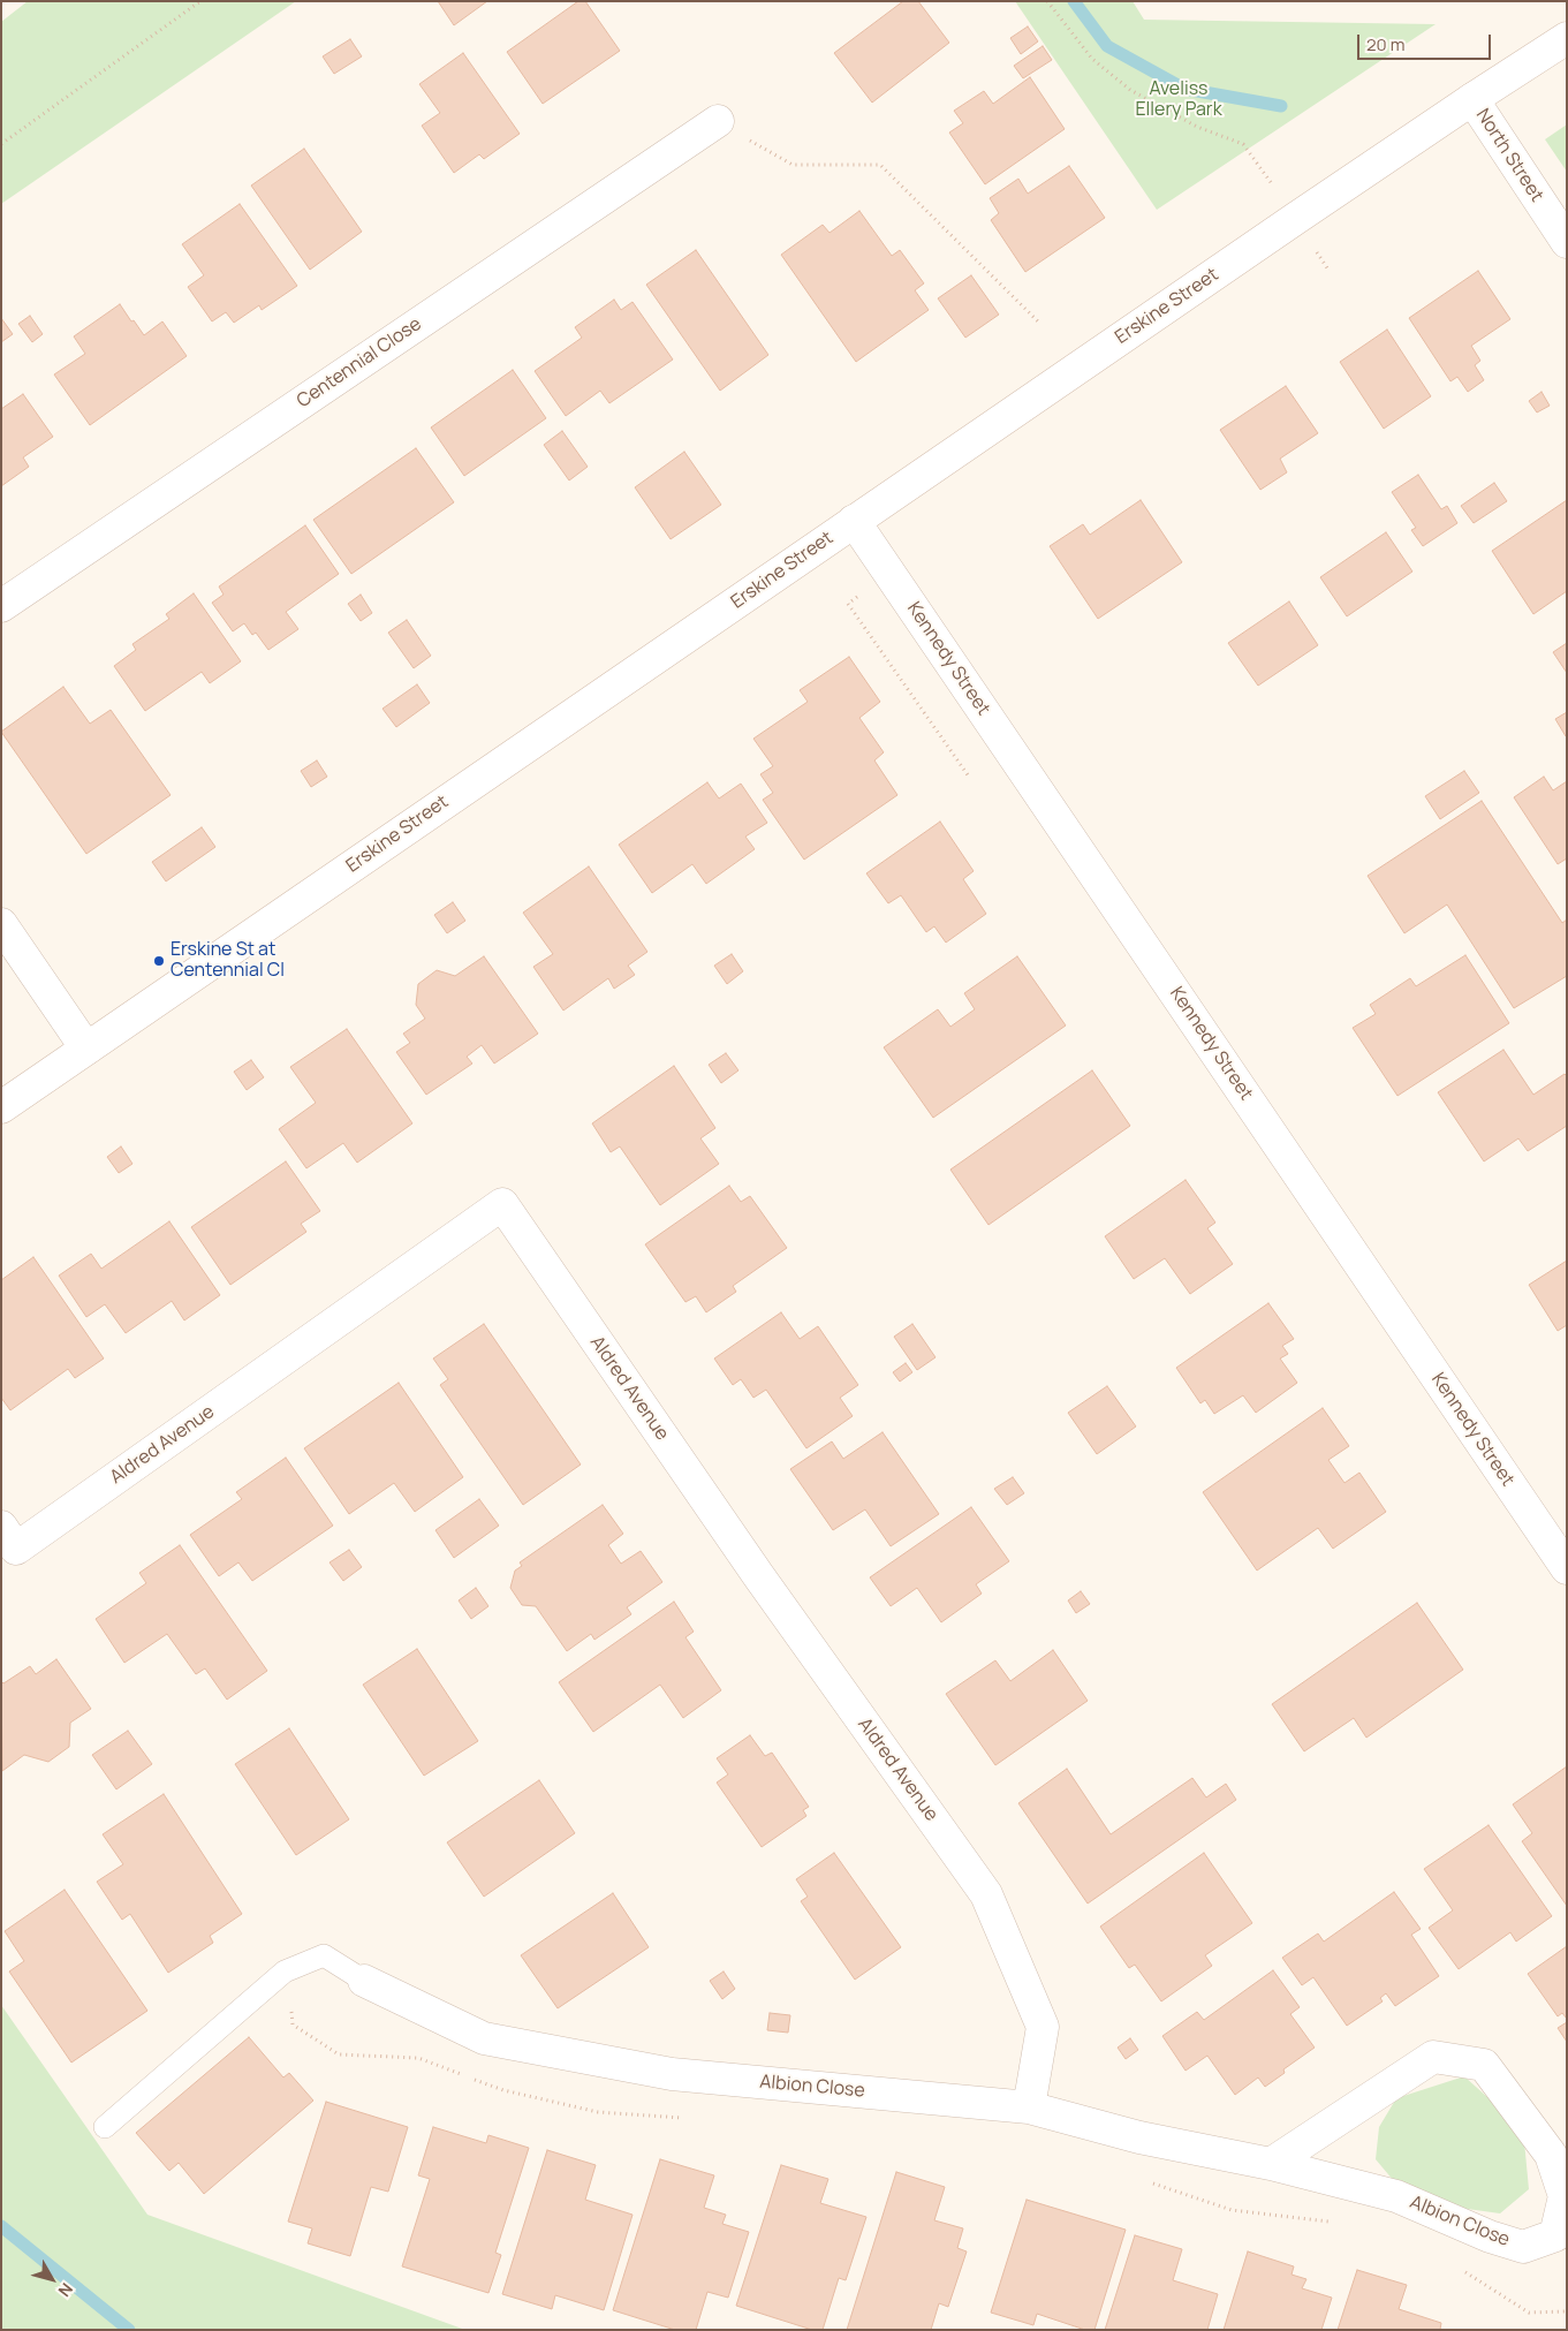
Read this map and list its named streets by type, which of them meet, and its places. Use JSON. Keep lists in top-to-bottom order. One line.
{"streets":{"street":["North Street","Erskine Street","Centennial Close","Kennedy Street","Aldred Avenue","Albion Close"]},"crossings":[["North Street","Erskine Street"],["Erskine Street","Kennedy Street"],["Aldred Avenue","Albion Close"]],"parks":["Aveliss Ellery Park"],"places":["Erskine St at Centennial Cl"],"scale_bar":"20 m","north":"bottom right"}
